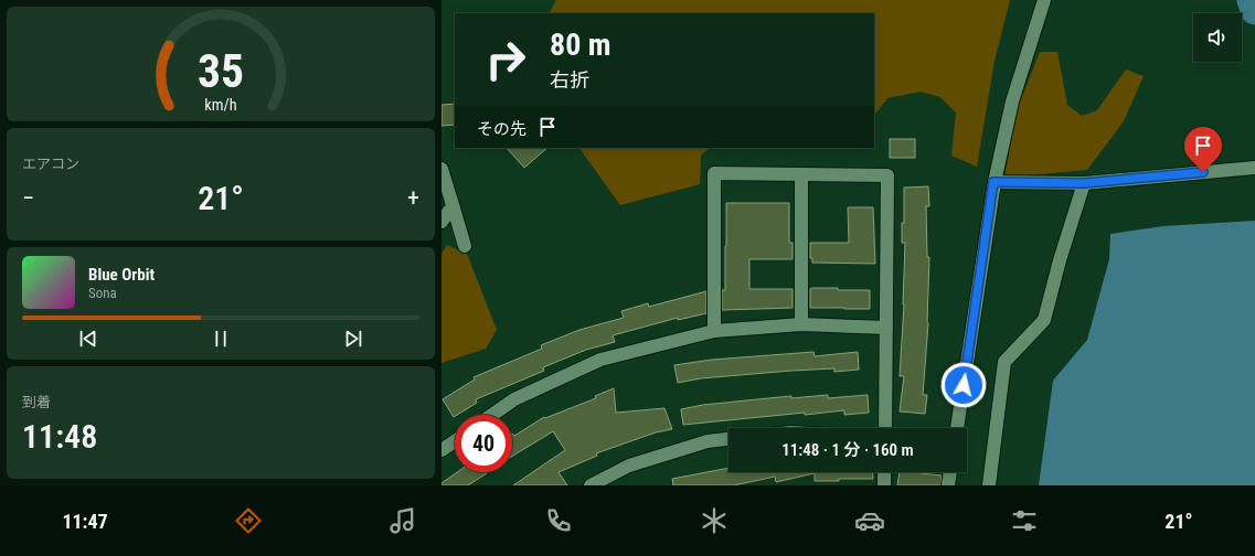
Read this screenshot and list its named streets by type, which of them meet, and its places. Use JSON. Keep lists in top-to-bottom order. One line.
{"page":{"turn":["80 m","右折"],"then":"その先","tile":["エアコン",["到着","11:48"]],"heat":["−","21°","+"],"song":["Blue Orbit","Sona"],"limit":"40","trip":"11:48 · 1 分 · 160 m","tabs":["11:47","21°"],"gauge":["35","km/h"]}}
